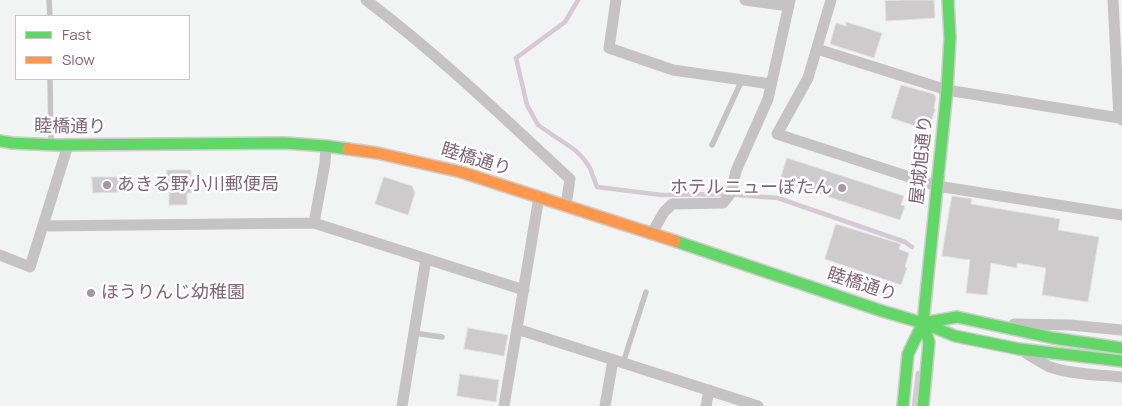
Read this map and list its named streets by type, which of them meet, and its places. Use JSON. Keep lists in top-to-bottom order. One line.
{"streets":{"main road":["睦橋通り","屋城旭通り"]},"crossings":[["睦橋通り","屋城旭通り"]],"places":["あきる野小川郵便局","ホテルニューぼたん","ほうりんじ幼稚園"],"legend":["Fast","Slow"]}
